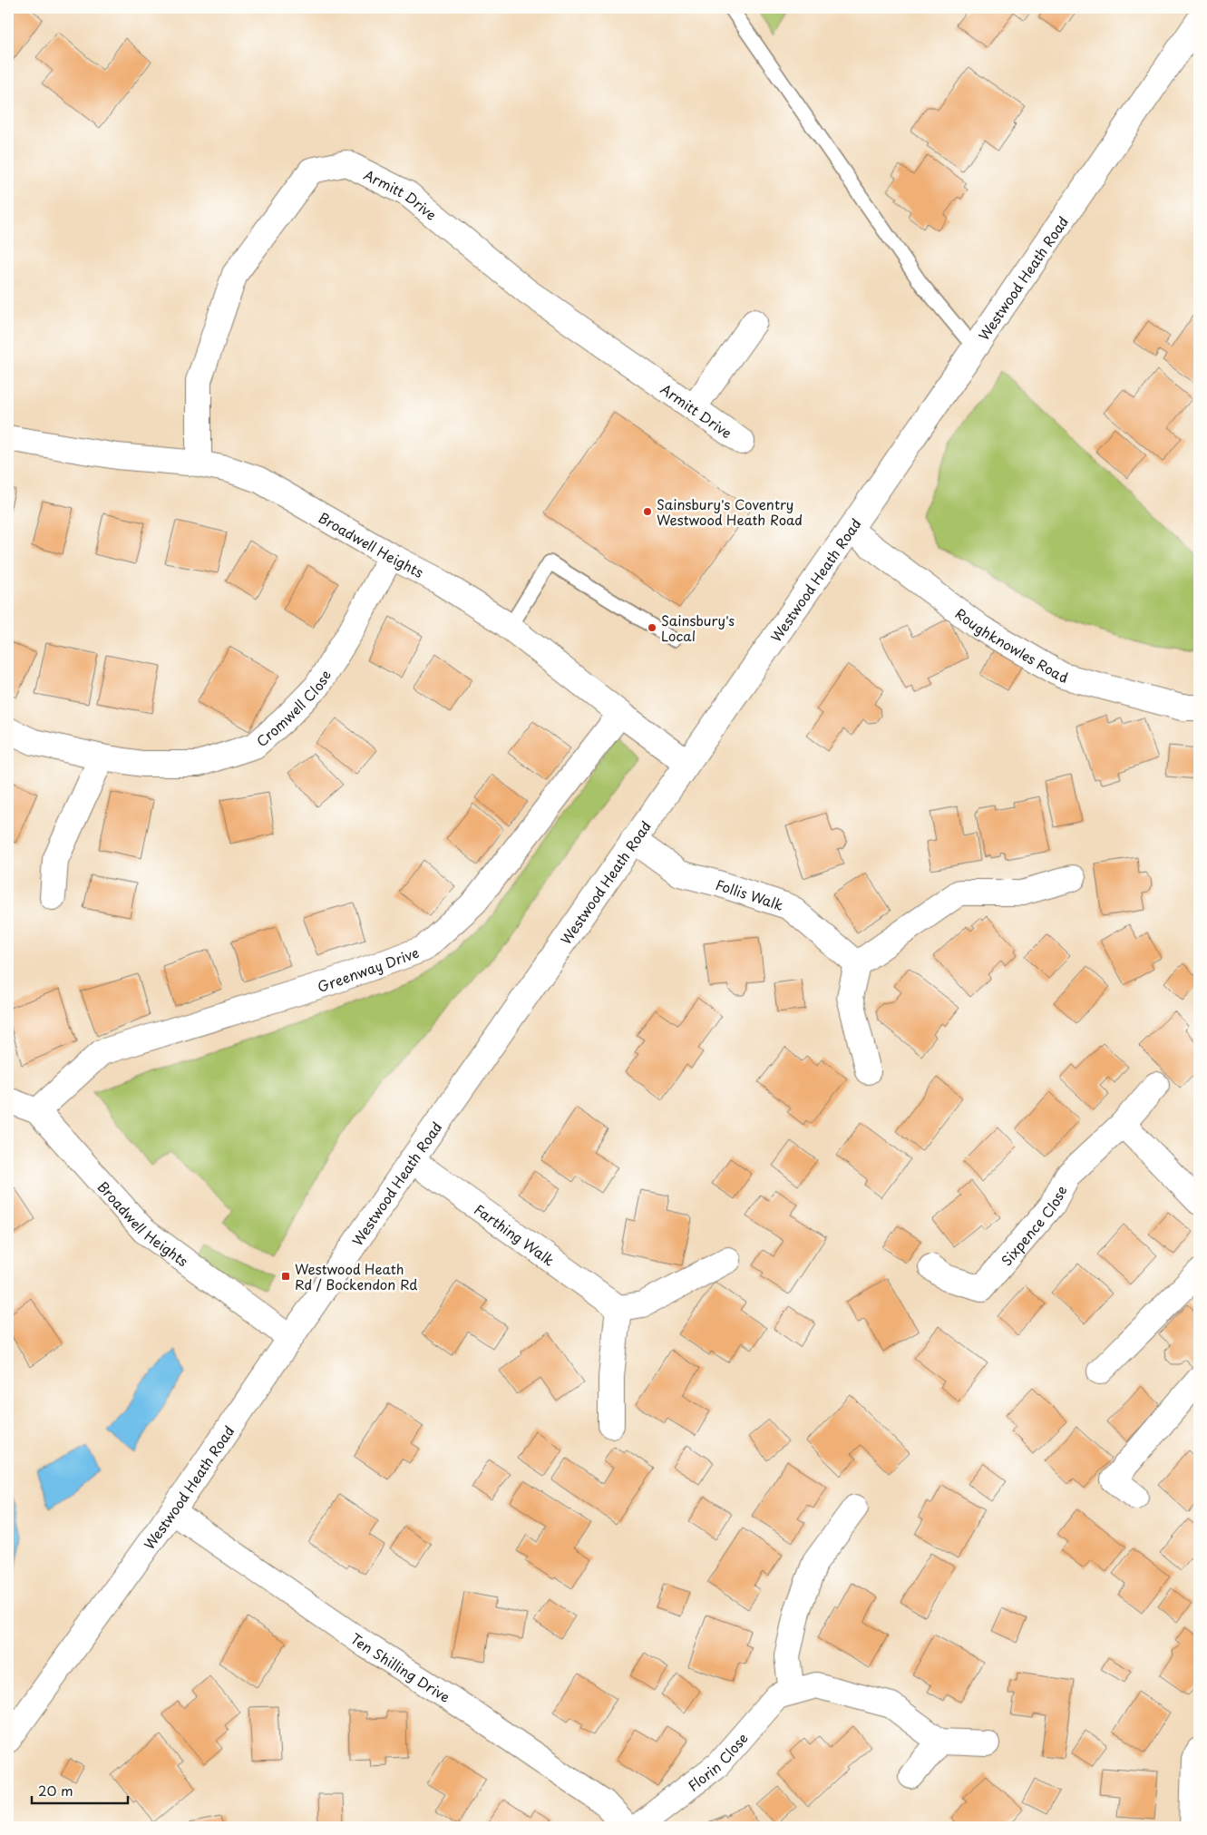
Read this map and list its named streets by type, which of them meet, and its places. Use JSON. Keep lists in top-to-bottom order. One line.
{"streets":{"street":["Armitt Drive","Westwood Heath Road","Broadwell Heights","Roughknowles Road","Cromwell Close","Follis Walk","Greenway Drive","Sixpence Close","Farthing Walk","Ten Shilling Drive","Florin Close"]},"crossings":[["Armitt Drive","Broadwell Heights"],["Westwood Heath Road","Broadwell Heights"],["Westwood Heath Road","Roughknowles Road"],["Westwood Heath Road","Follis Walk"],["Westwood Heath Road","Farthing Walk"],["Westwood Heath Road","Ten Shilling Drive"],["Broadwell Heights","Cromwell Close"],["Broadwell Heights","Greenway Drive"]],"places":{"other":["Sainsbury's Coventry Westwood Heath Road","Sainsbury's Local"],"transit":["Westwood Heath Rd / Bockendon Rd"]},"scale_bar":"20 m"}
